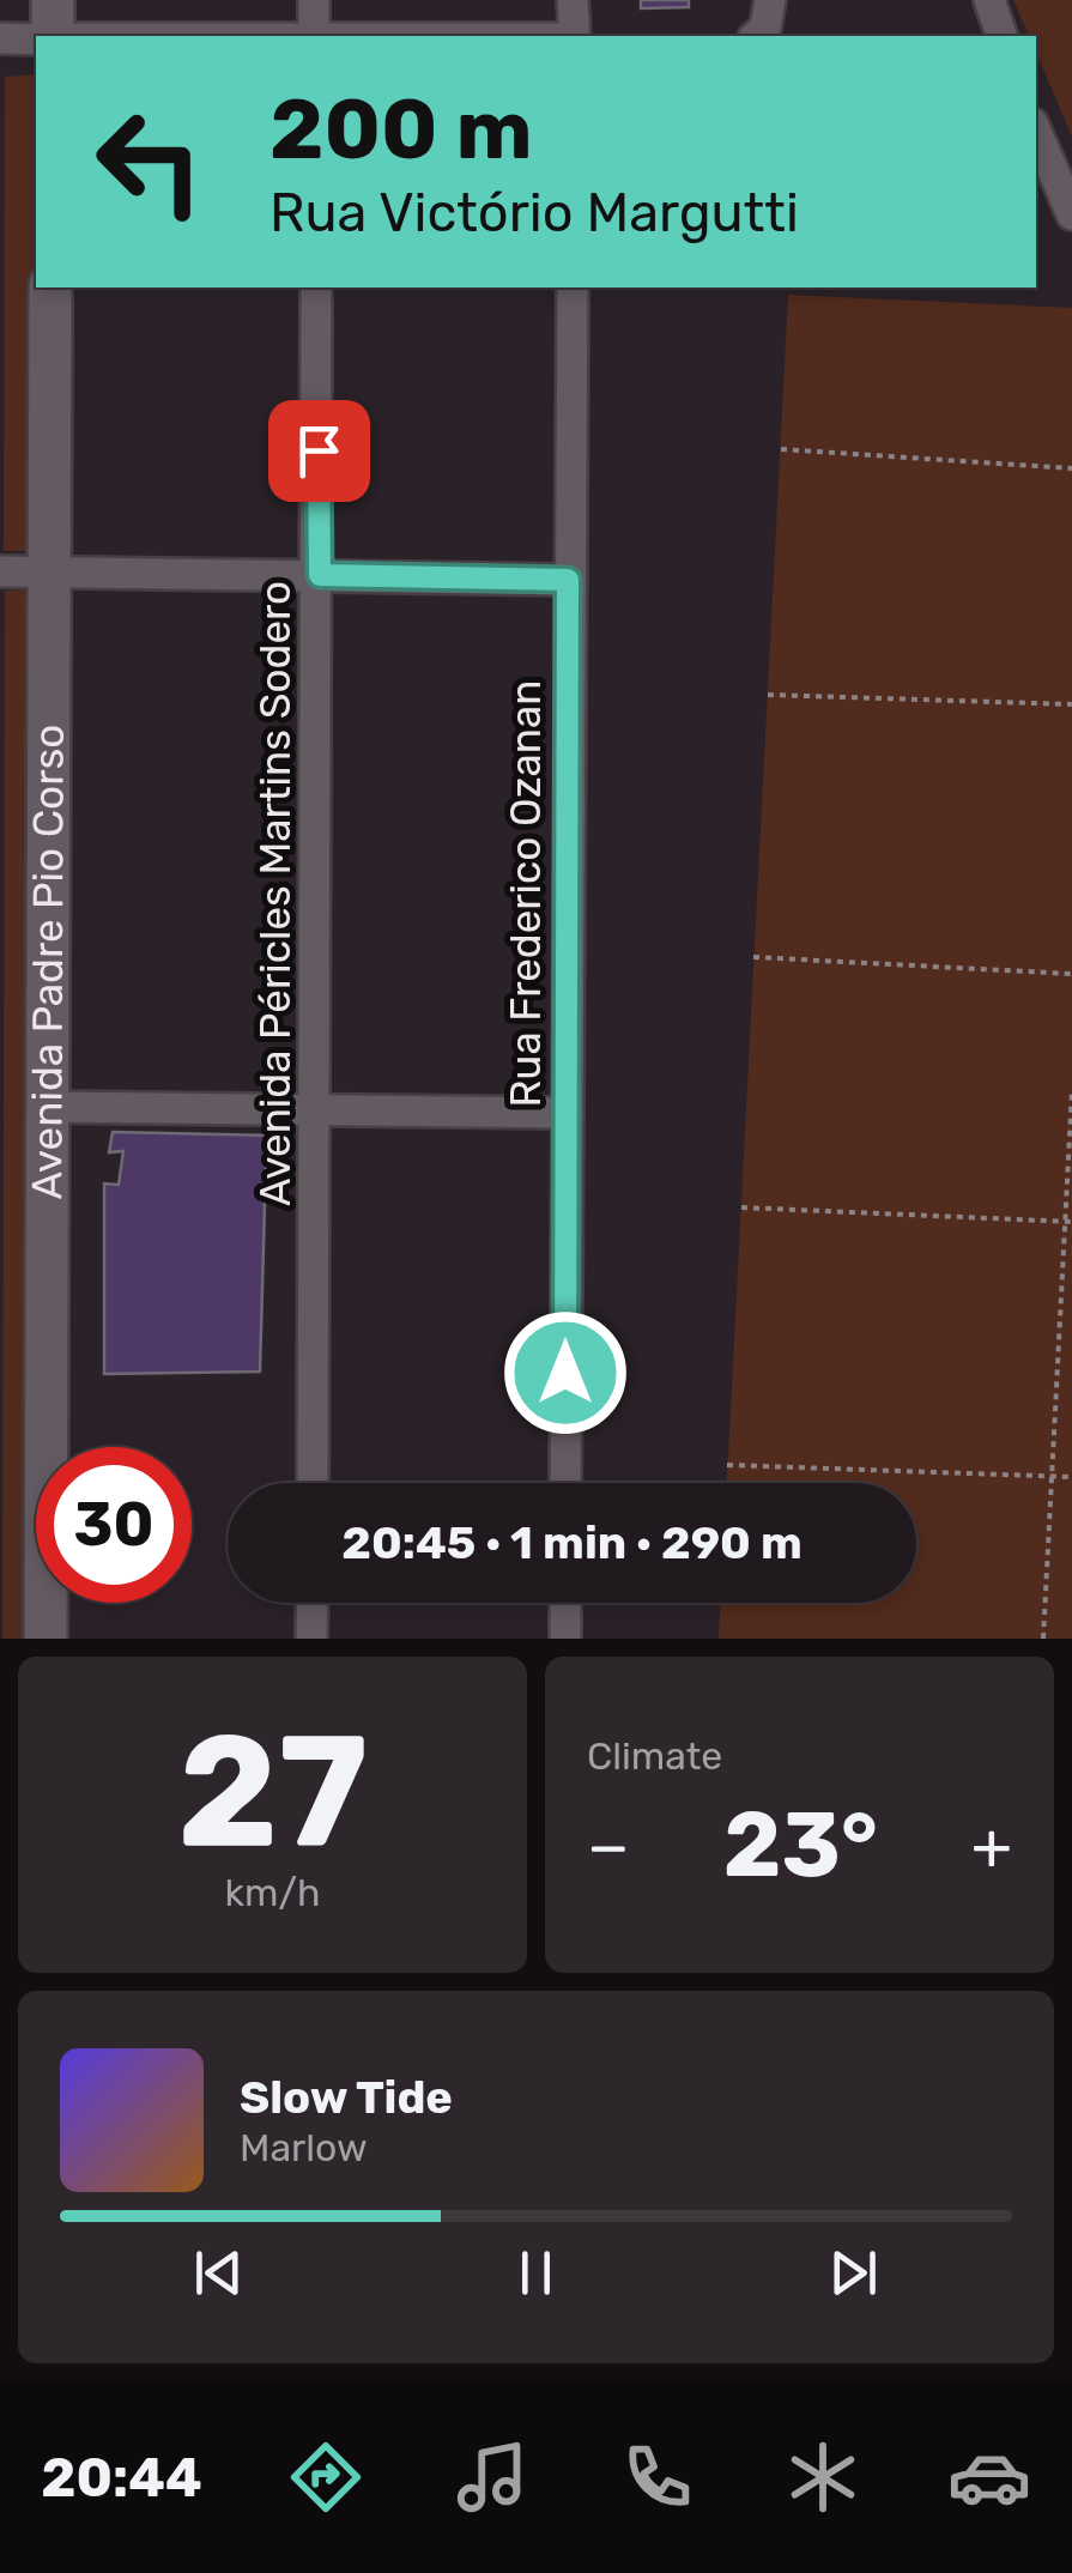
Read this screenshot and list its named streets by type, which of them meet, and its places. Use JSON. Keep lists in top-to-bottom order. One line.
{"streets":{"main road":["Avenida Padre Pio Corso"],"street":["Avenida Péricles Martins Sodero","Rua Frederico Ozanan"]},"page":{"turn":["200 m","Rua Victório Margutti"],"limit":"30","trip":"20:45 · 1 min · 290 m","tile":[["27","km/h"],"Climate"],"heat":["−","23°","+"],"song":["Slow Tide","Marlow"],"tabs":"20:44"}}
